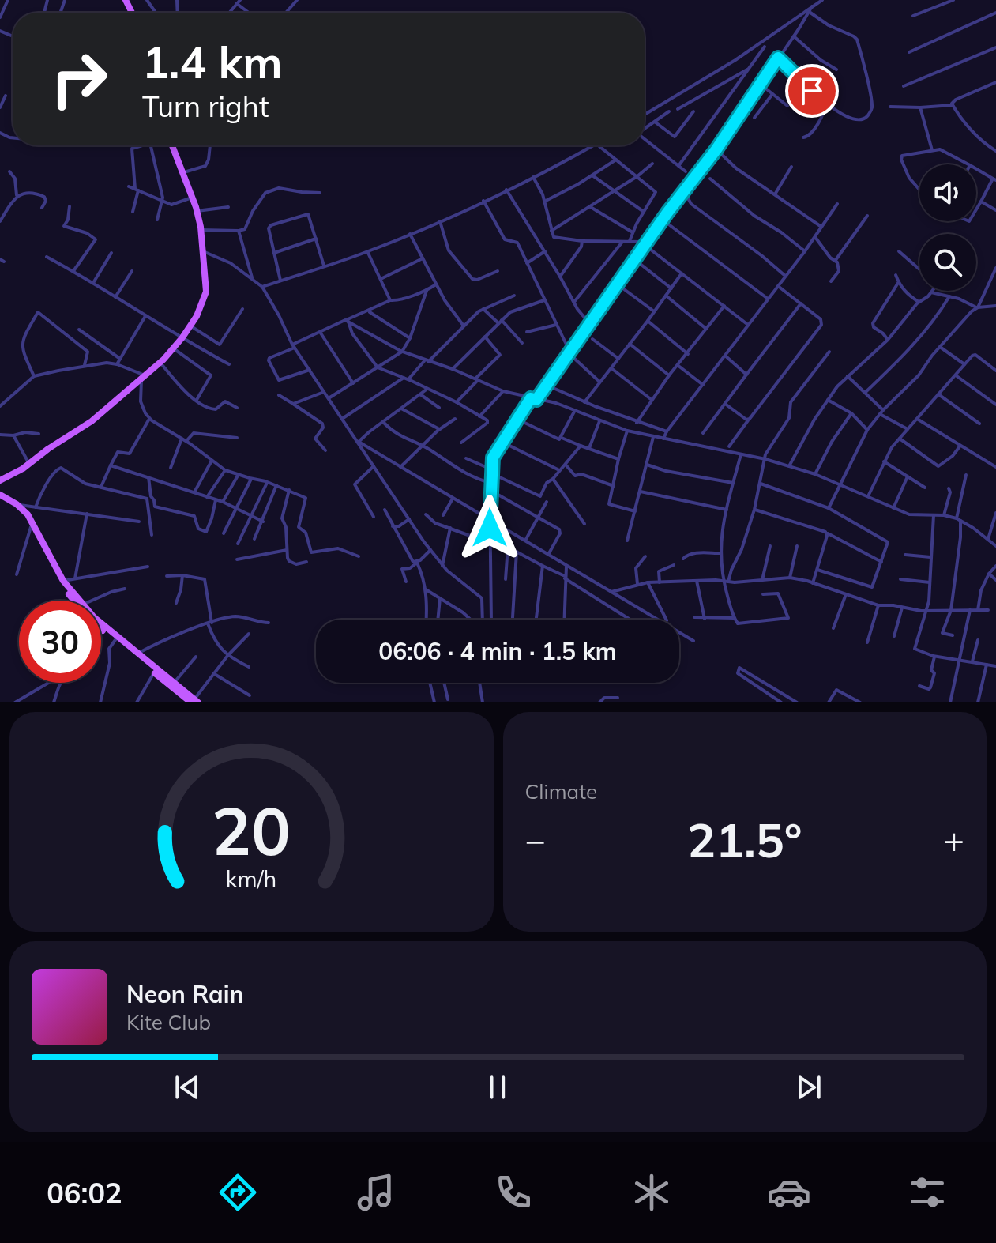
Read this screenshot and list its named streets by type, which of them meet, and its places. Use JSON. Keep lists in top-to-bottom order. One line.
{"page":{"turn":["1.4 km","Turn right"],"limit":"30","trip":"06:06 · 4 min · 1.5 km","tile":"Climate","heat":["−","21.5°","+"],"song":["Neon Rain","Kite Club"],"tabs":"06:02","gauge":["20","km/h"]}}
